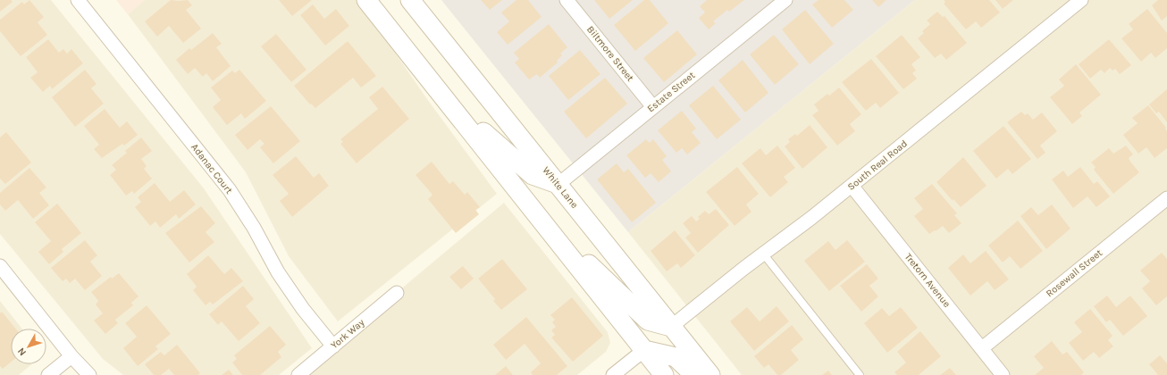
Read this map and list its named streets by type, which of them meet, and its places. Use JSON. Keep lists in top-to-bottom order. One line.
{"streets":{"main road":["White Lane"],"street":["Biltmore Street","Estate Street","South Real Road","Adanac Court","Rosewall Street","Tretorn Avenue","York Way"]},"crossings":[["Biltmore Street","Estate Street"],["Estate Street","White Lane"],["South Real Road","White Lane"],["South Real Road","Tretorn Avenue"],["Adanac Court","York Way"],["Rosewall Street","Tretorn Avenue"]],"north":"bottom left"}
